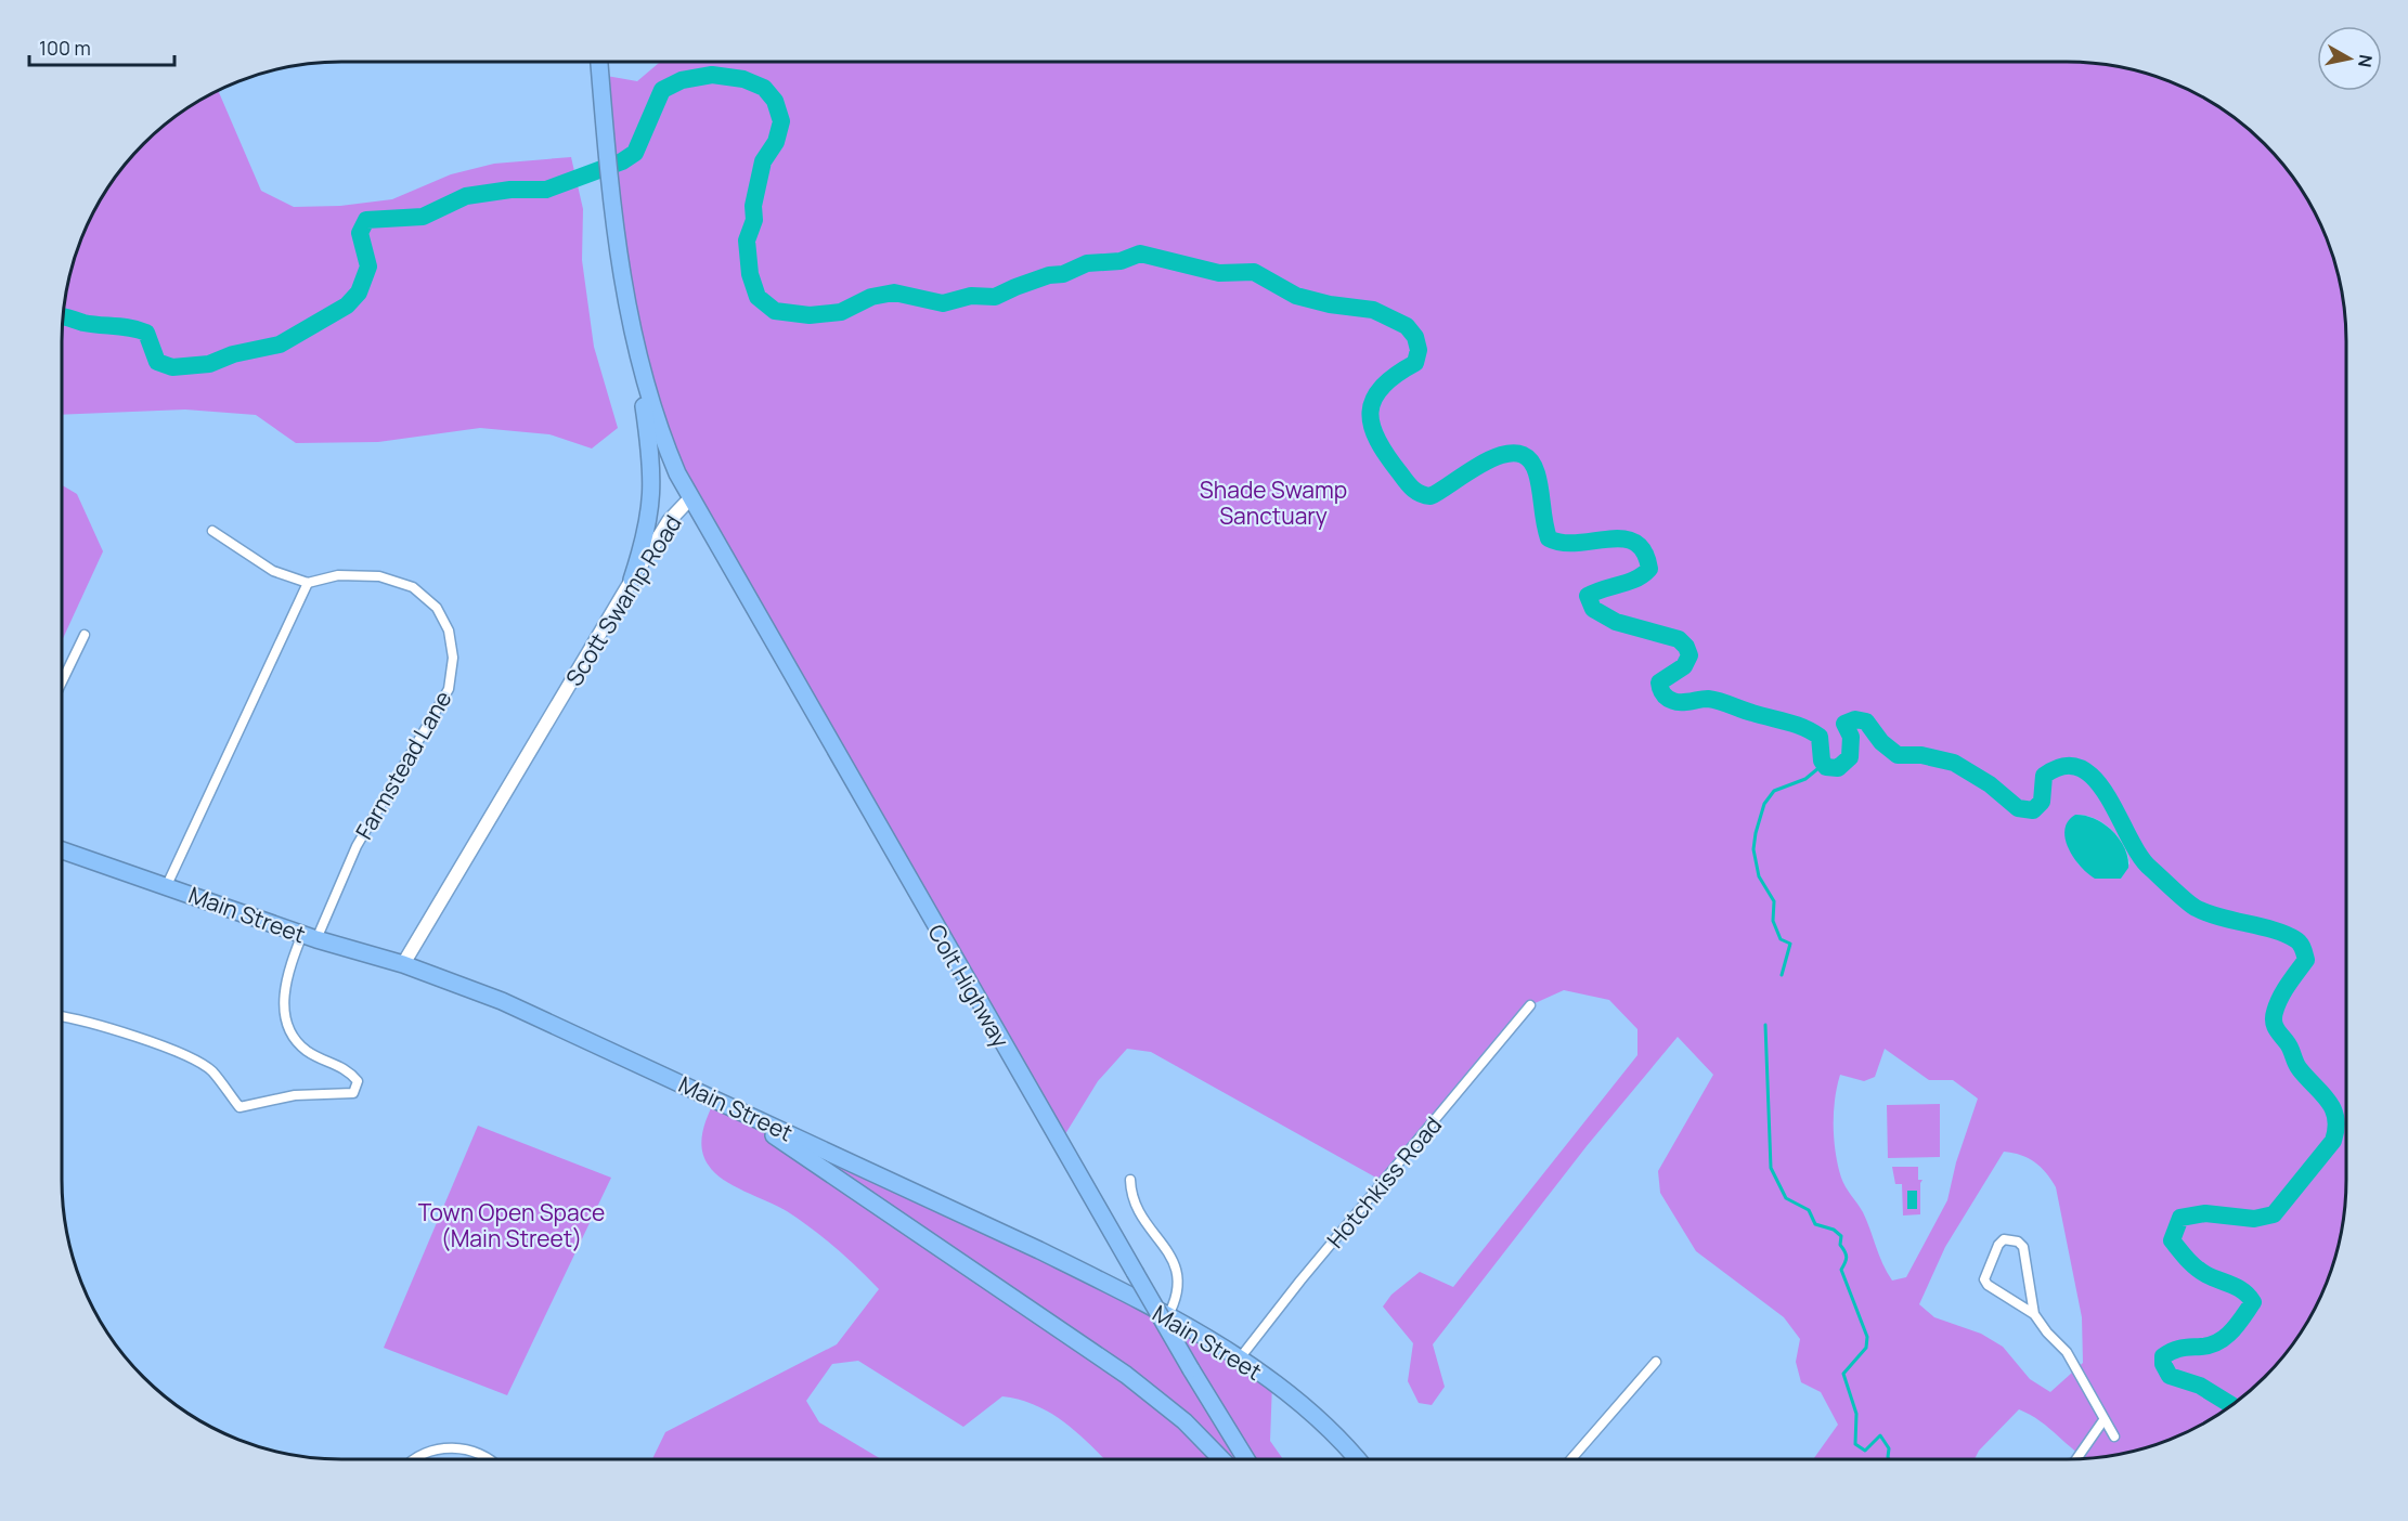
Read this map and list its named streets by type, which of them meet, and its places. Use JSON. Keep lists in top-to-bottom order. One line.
{"streets":{"highway":["Scott Swamp Road","Main Street","Colt Highway"],"street":["Farmstead Lane","Hotchkiss Road"]},"crossings":[["Scott Swamp Road","Main Street"],["Scott Swamp Road","Colt Highway"],["Farmstead Lane","Main Street"],["Main Street","Hotchkiss Road"]],"parks":["Shade Swamp Sanctuary","Town Open Space (Main Street)"],"scale_bar":"100 m","north":"right"}
